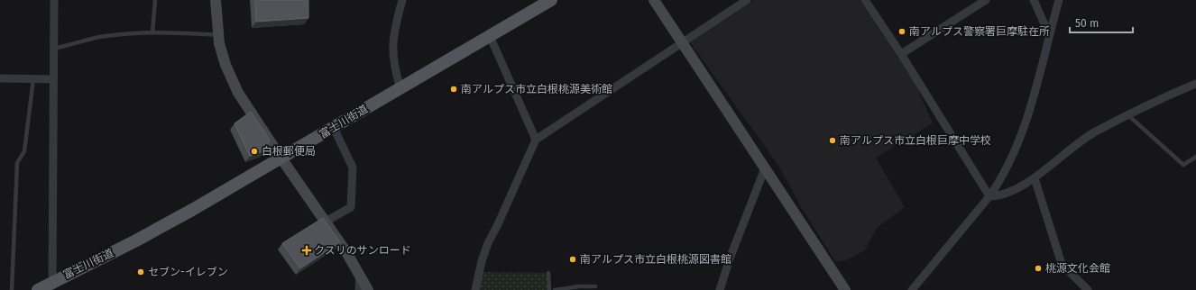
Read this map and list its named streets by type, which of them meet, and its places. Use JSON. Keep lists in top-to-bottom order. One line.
{"streets":{"main road":["富士川街道"]},"places":{"other":["南アルプス警察署巨摩駐在所","南アルプス市立白根桃源美術館","南アルプス市立白根巨摩中学校","白根郵便局","南アルプス市立白根桃源図書館","桃源文化会館","セブン-イレブン"],"health":["クスリのサンロード"]},"scale_bar":"50 m"}
